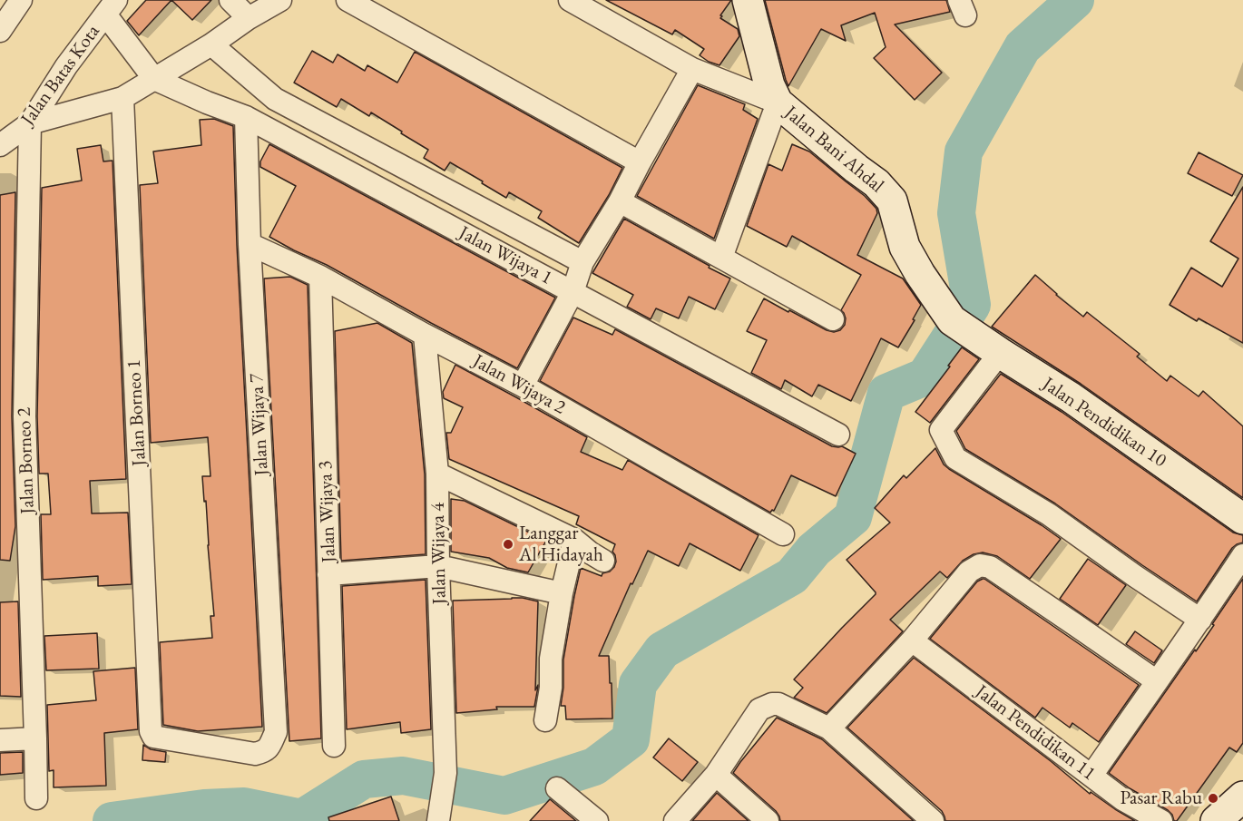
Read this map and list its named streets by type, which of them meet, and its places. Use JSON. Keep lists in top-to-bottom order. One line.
{"streets":{"street":["Jalan Batas Kota","Jalan Bani Ahdal","Jalan Wijaya 1","Jalan Wijaya 2","Jalan Borneo 1","Jalan Pendidikan 10","Jalan Wijaya 7","Jalan Borneo 2","Jalan Wijaya 3","Jalan Wijaya 4","Jalan Pendidikan 11"]},"crossings":[["Jalan Batas Kota","Jalan Borneo 2"],["Jalan Bani Ahdal","Jalan Pendidikan 10"],["Jalan Wijaya 1","Jalan Wijaya 7"],["Jalan Wijaya 2","Jalan Wijaya 7"],["Jalan Wijaya 2","Jalan Wijaya 3"],["Jalan Wijaya 2","Jalan Wijaya 4"],["Jalan Borneo 1","Jalan Wijaya 7"]],"places":["Langgar Al Hidayah","Pasar Rabu"]}
